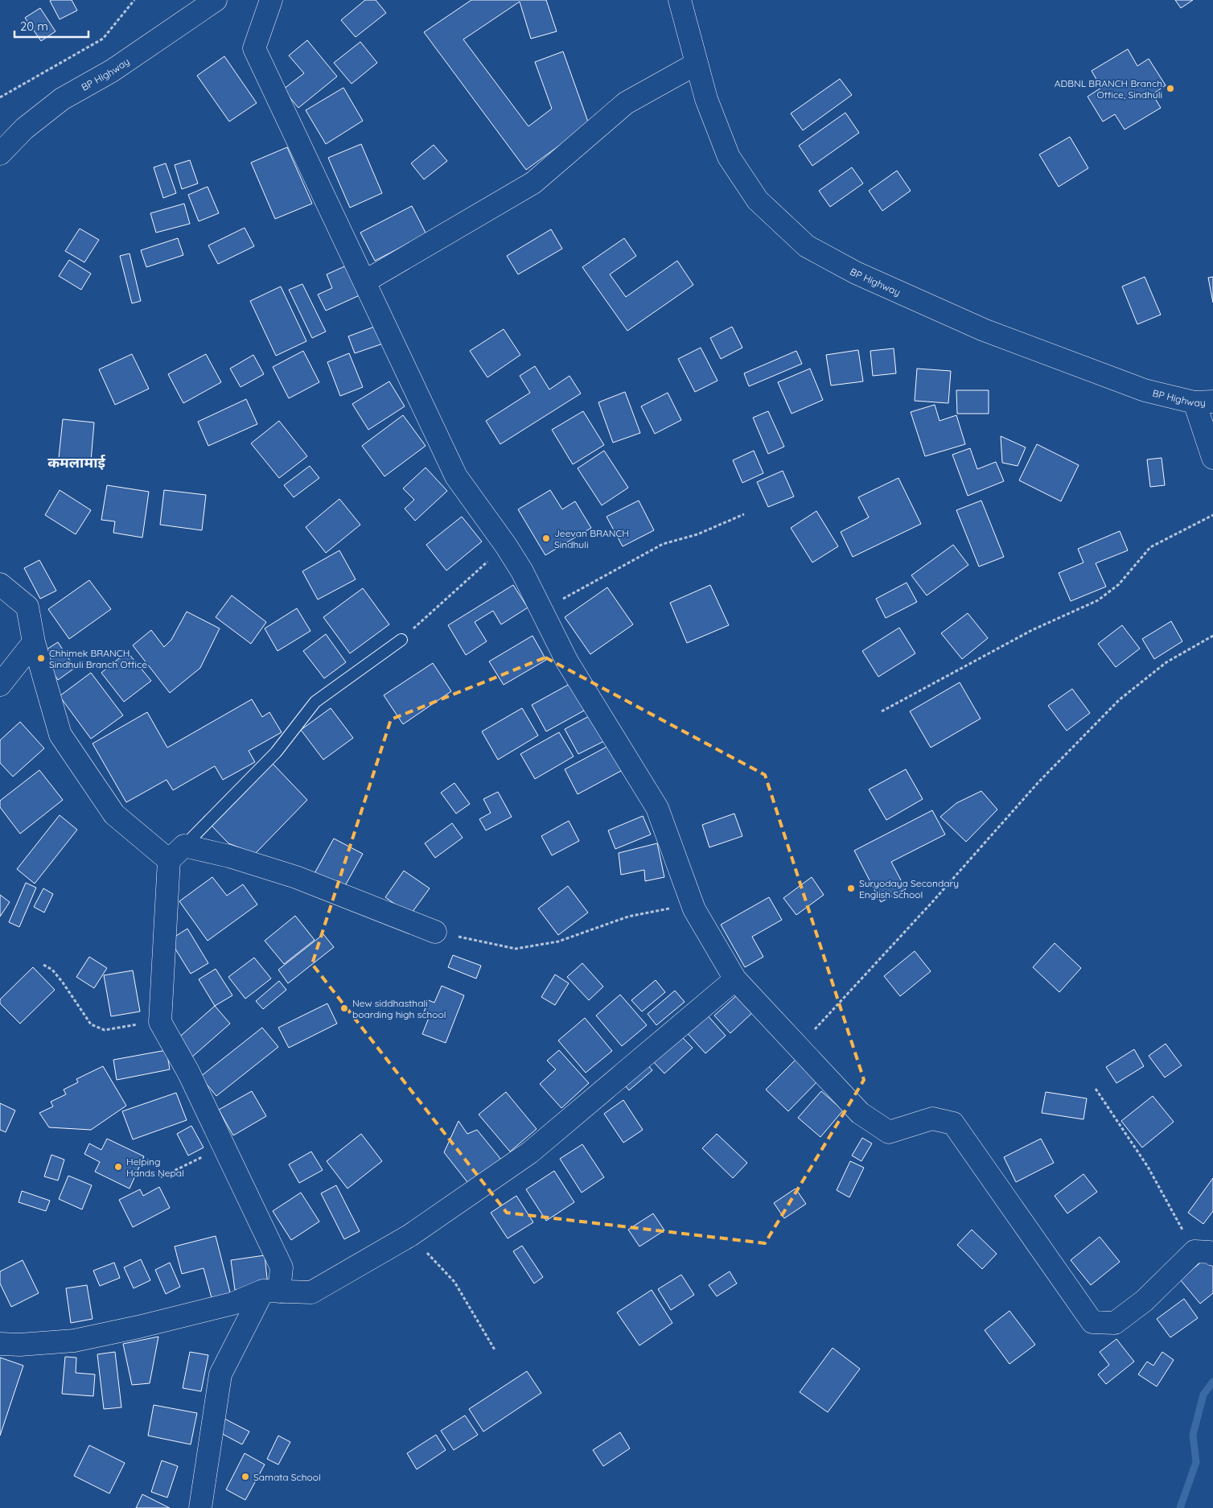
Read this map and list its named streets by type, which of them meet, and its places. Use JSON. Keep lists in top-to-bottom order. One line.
{"streets":{"main road":["BP Highway"]},"districts":["कमलामाई"],"places":["ADBNL BRANCH Branch Office, Sindhuli","Jeevan BRANCH Sindhuli","Chhimek BRANCH Sindhuli Branch Office","Suryodaya Secondary English School","New siddhasthali boarding high school","Helping Hands Nepal","Samata School"],"scale_bar":"20 m"}
